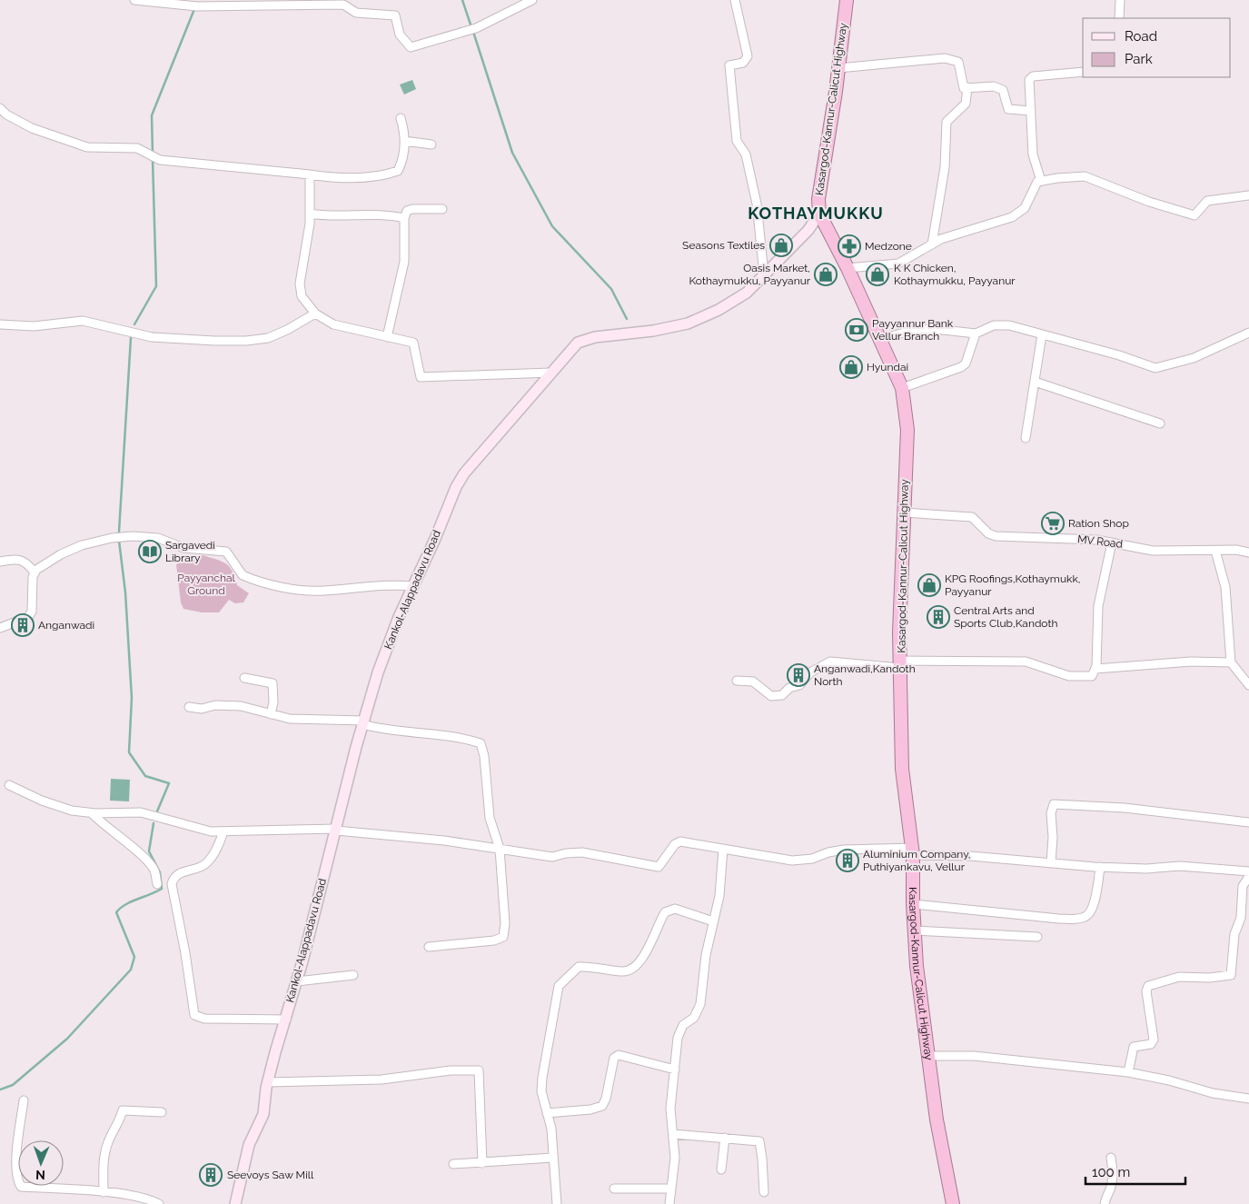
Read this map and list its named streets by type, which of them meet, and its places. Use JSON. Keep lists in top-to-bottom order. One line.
{"streets":{"highway":["Kasargod-Kannur-Calicut Highway"],"main road":["Kankol-Alappadavu Road"],"street":["MV Road"]},"crossings":[["Kasargod-Kannur-Calicut Highway","MV Road"],["Kasargod-Kannur-Calicut Highway","Kankol-Alappadavu Road"]],"districts":["KOTHAYMUKKU"],"parks":["Payyanchal Ground"],"places":{"shop":["Seasons Textiles","Oasis Market, Kothaymukku, Payyanur","K K Chicken, Kothaymukku, Payyanur","Hyundai","KPG Roofings,Kothaymukk, Payyanur"],"pharmacy":["Medzone"],"bank":["Payyannur Bank Vellur Branch"],"supermarket":["Ration Shop"],"library":["Sargavedi Library"],"building":["Central Arts and Sports Club,Kandoth","Anganwadi","Anganwadi,Kandoth North","Aluminium Company, Puthiyankavu, Vellur","Seevoys Saw Mill"]},"legend":["Road","Park"],"scale_bar":"100 m","north":"bottom"}
